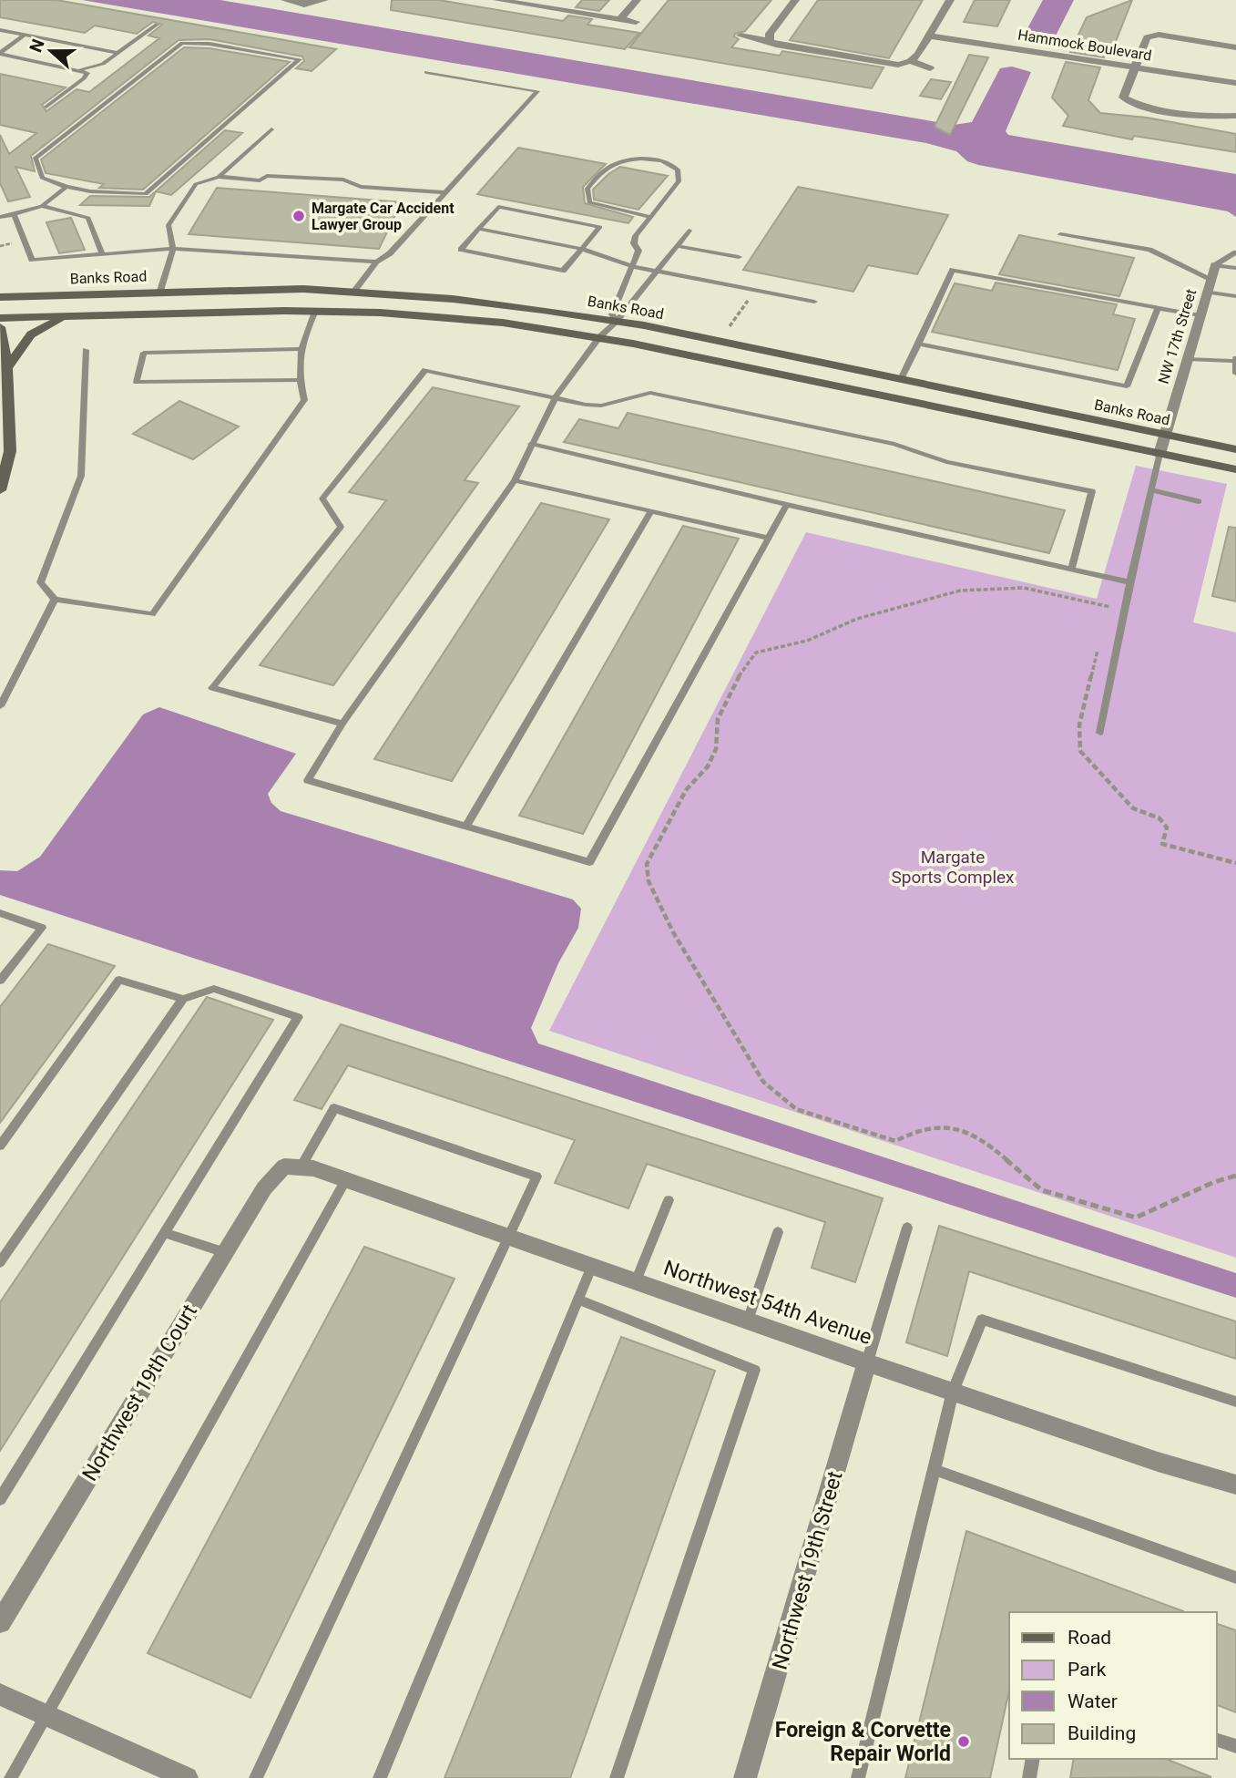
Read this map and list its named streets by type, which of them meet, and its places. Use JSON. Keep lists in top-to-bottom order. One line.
{"streets":{"street":["Hammock Boulevard","Banks Road","NW 17th Street","Northwest 54th Avenue","Northwest 19th Court","Northwest 19th Street"]},"crossings":[["Banks Road","NW 17th Street"],["Northwest 54th Avenue","Northwest 19th Court"],["Northwest 54th Avenue","Northwest 19th Street"]],"parks":["Margate Sports Complex"],"places":["Margate Car Accident Lawyer Group","Foreign & Corvette Repair World"],"legend":["Road","Park","Water","Building"],"north":"left"}
